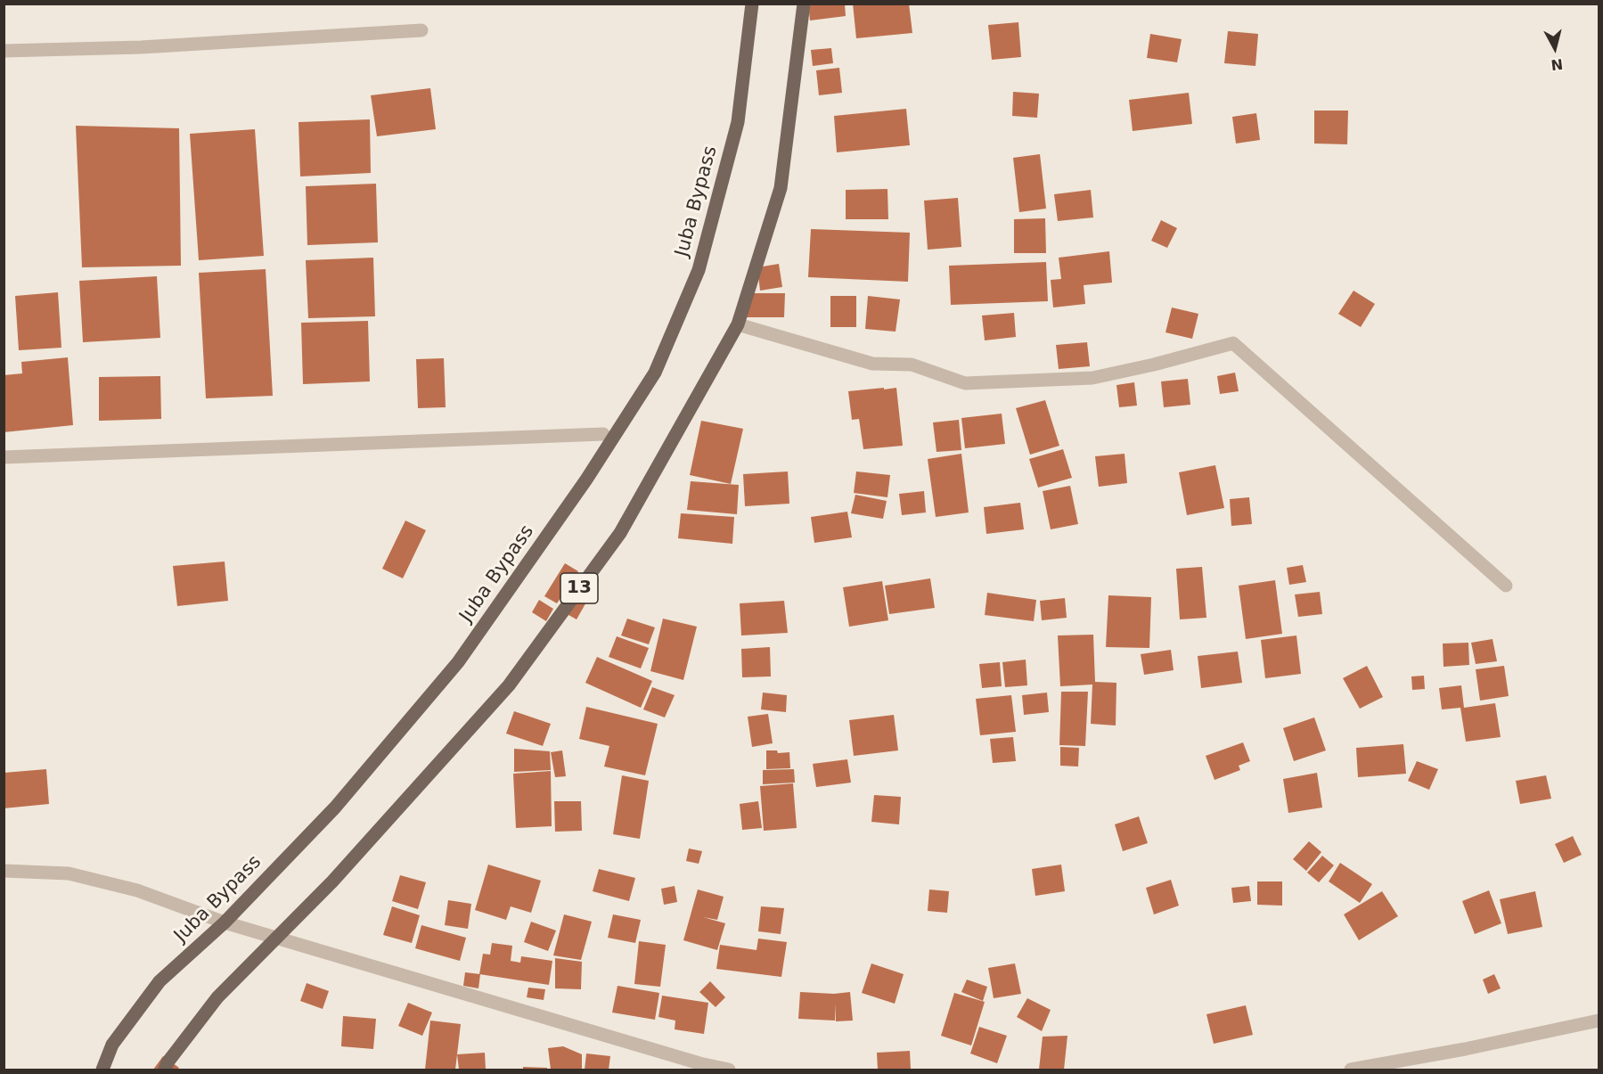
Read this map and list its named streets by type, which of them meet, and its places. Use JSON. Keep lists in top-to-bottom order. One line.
{"streets":{"main road":["Juba Bypass","13"]},"north":"bottom"}
